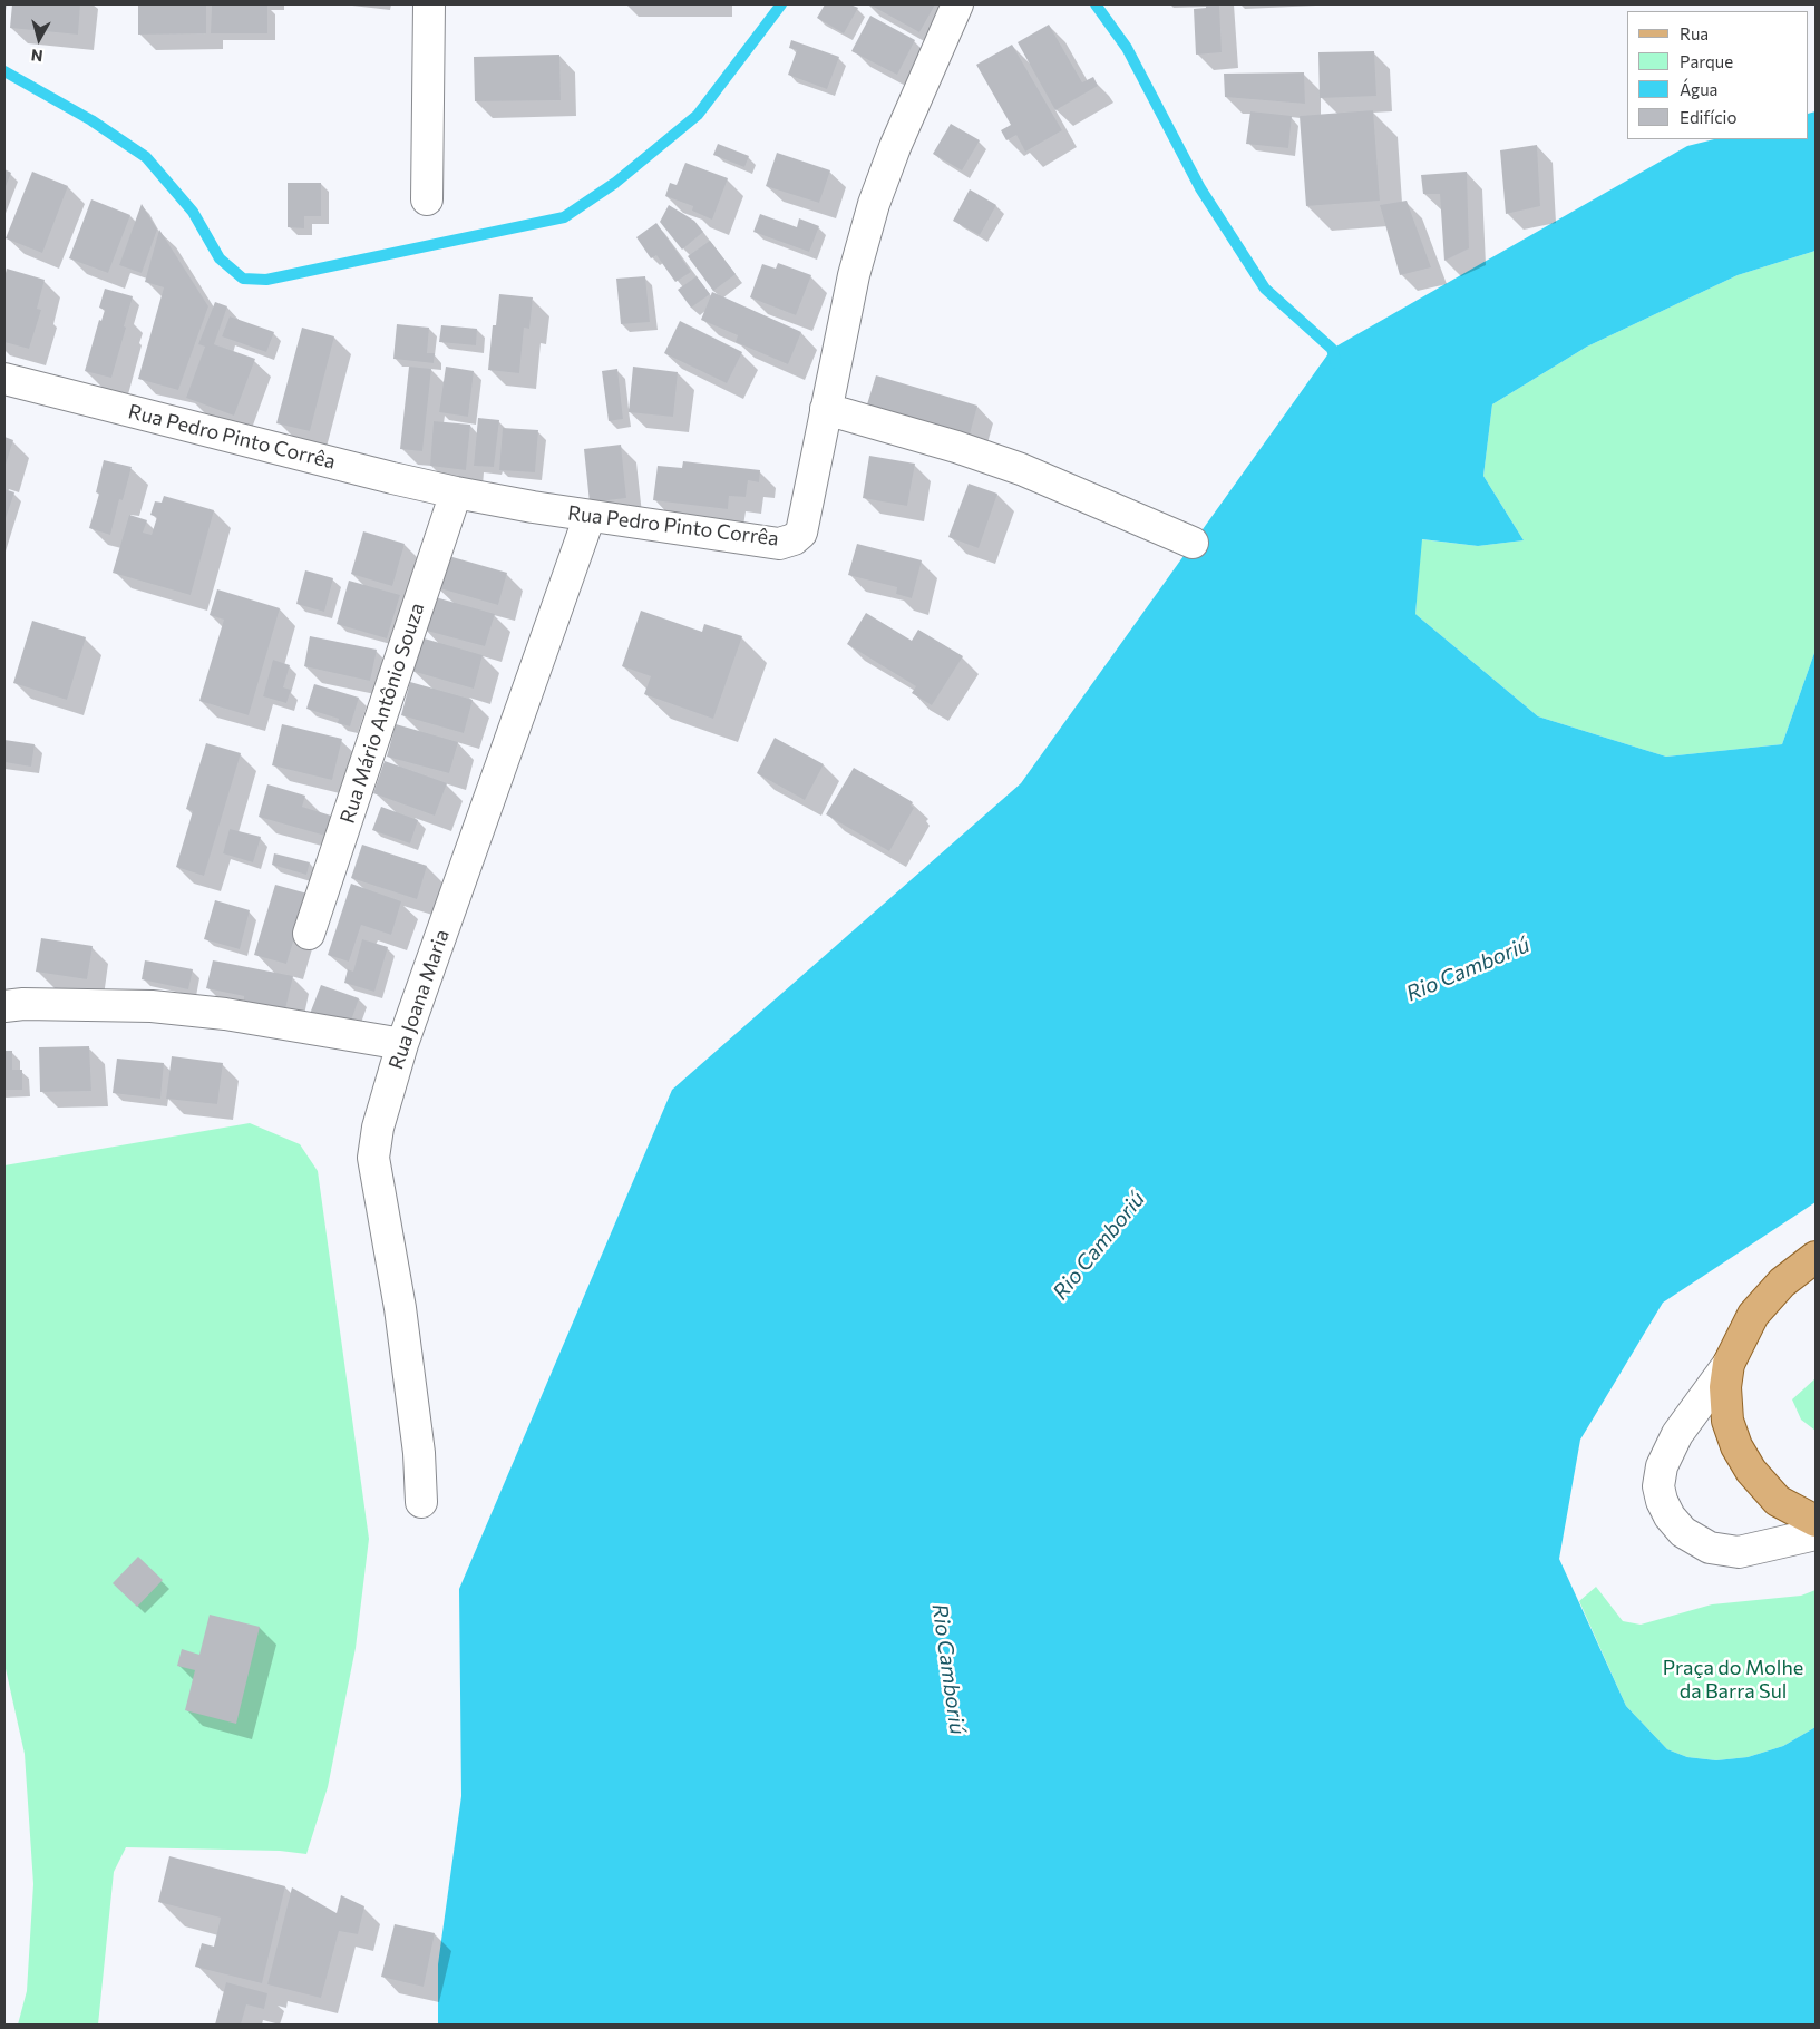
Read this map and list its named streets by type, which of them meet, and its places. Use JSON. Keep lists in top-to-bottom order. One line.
{"streets":{"street":["Rua Pedro Pinto Corrêa","Rua Mário Antônio Souza","Rua Joana Maria"]},"crossings":[["Rua Pedro Pinto Corrêa","Rua Mário Antônio Souza"],["Rua Pedro Pinto Corrêa","Rua Joana Maria"]],"water":["Rio Camboriú"],"parks":["Praça do Molhe da Barra Sul"],"legend":["Rua","Parque","Água","Edifício"],"north":"bottom"}
